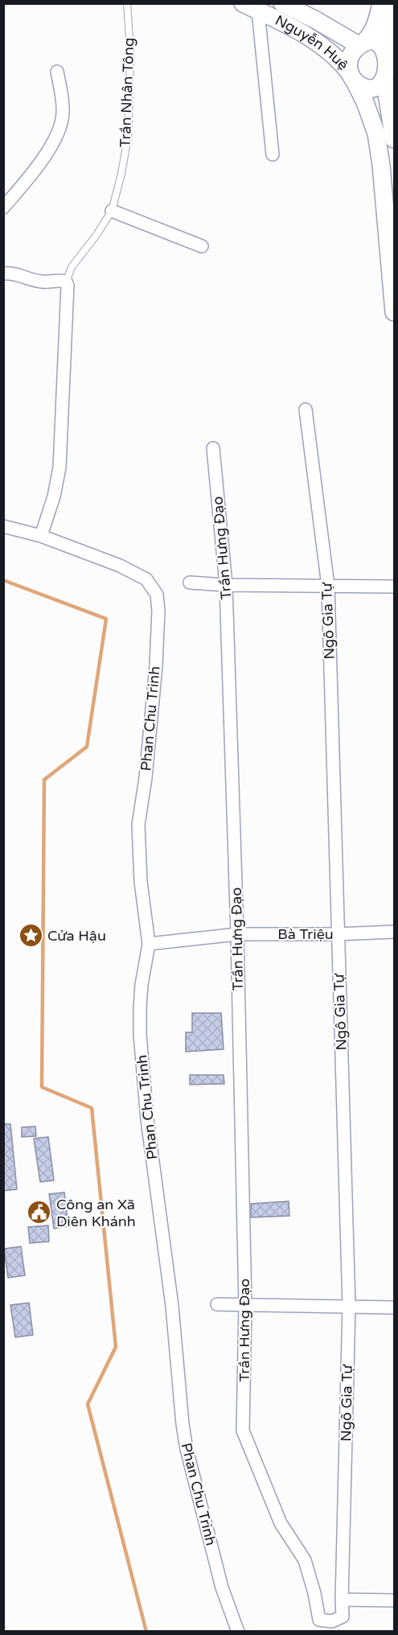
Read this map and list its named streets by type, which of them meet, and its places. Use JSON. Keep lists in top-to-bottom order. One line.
{"streets":{"main road":["Nguyễn Huệ"],"street":["Trần Nhân Tông","Trần Hưng Đạo","Ngô Gia Tự","Phan Chu Trinh","Bà Triệu"]},"crossings":[["Trần Nhân Tông","Phan Chu Trinh"],["Trần Hưng Đạo","Ngô Gia Tự"],["Trần Hưng Đạo","Bà Triệu"],["Ngô Gia Tự","Bà Triệu"],["Phan Chu Trinh","Bà Triệu"]],"places":{"place":["Cửa Hậu"],"public building":["Công an Xã Diên Khánh"]}}
